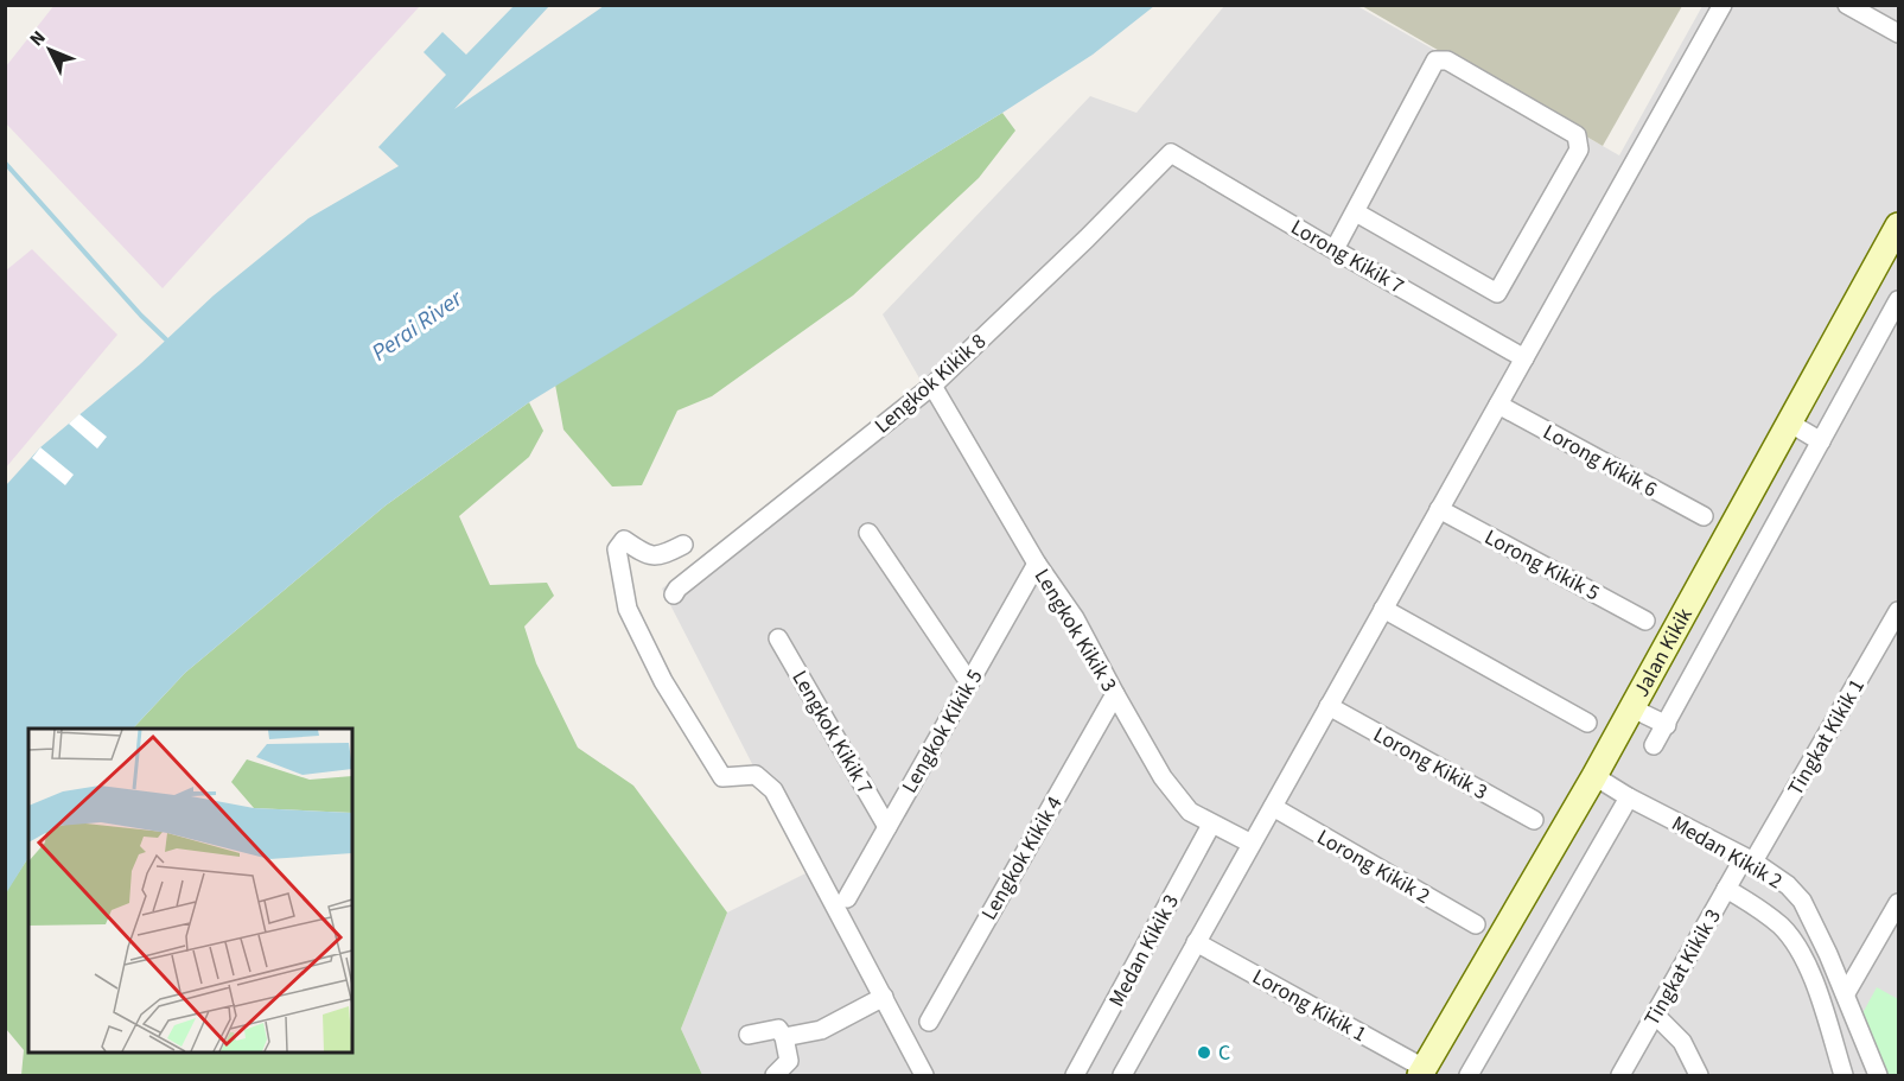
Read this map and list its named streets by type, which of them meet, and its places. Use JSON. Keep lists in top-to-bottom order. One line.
{"streets":{"street":["Lorong Kikik 7","Lengkok Kikik 8","Lorong Kikik 6","Lorong Kikik 5","Lengkok Kikik 3","Jalan Kikik","Lengkok Kikik 5","Lengkok Kikik 7","Tingkat Kikik 1","Lorong Kikik 3","Medan Kikik 2","Lengkok Kikik 4","Lorong Kikik 2","Medan Kikik 3","Tingkat Kikik 3","Lorong Kikik 1"]},"crossings":[["Lorong Kikik 7","Lengkok Kikik 8"],["Lengkok Kikik 8","Lengkok Kikik 3"],["Lengkok Kikik 3","Lengkok Kikik 5"],["Lengkok Kikik 3","Lengkok Kikik 4"],["Lengkok Kikik 3","Medan Kikik 3"],["Jalan Kikik","Medan Kikik 2"],["Jalan Kikik","Lorong Kikik 1"],["Lengkok Kikik 5","Lengkok Kikik 7"],["Tingkat Kikik 1","Medan Kikik 2"],["Tingkat Kikik 1","Tingkat Kikik 3"],["Medan Kikik 2","Tingkat Kikik 3"]],"water":["Perai River"],"places":["C"],"north":"top left"}
